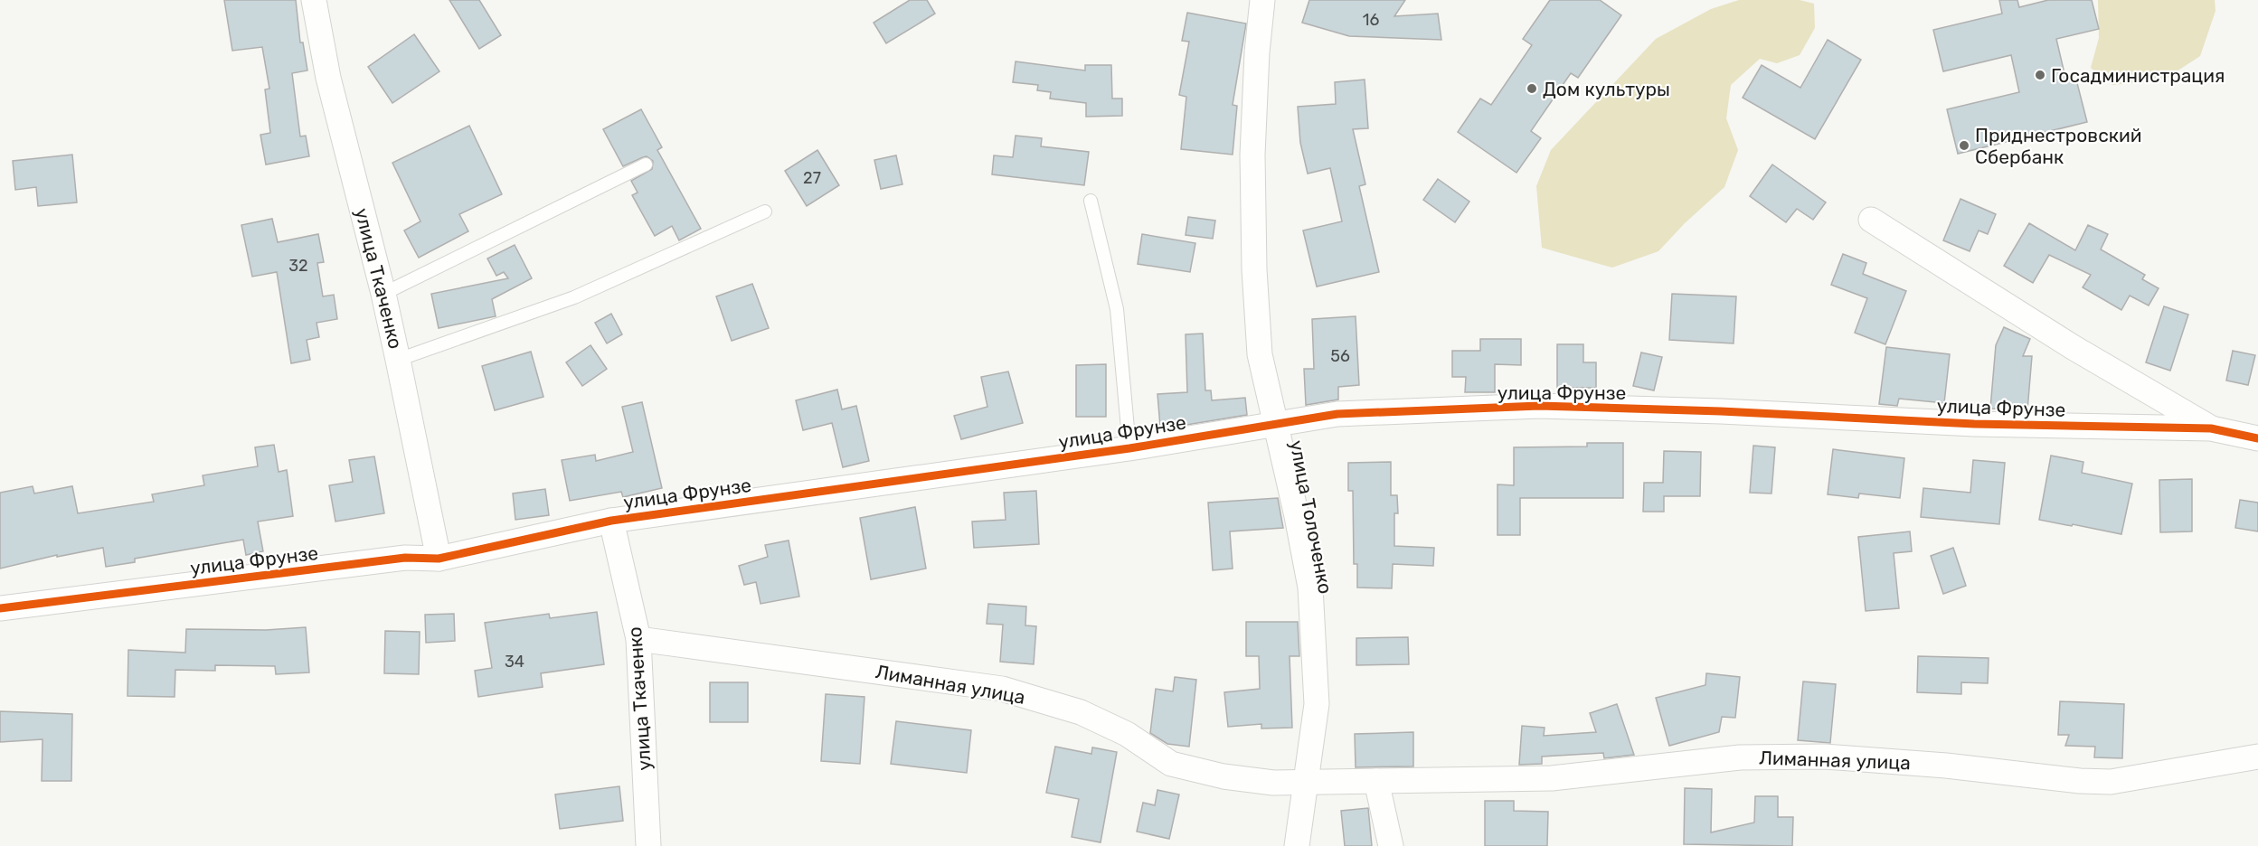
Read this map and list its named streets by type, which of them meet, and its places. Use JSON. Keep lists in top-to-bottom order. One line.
{"streets":{"street":["улица Ткаченко","улица Фрунзе","улица Толоченко","Лиманная улица"]},"crossings":[["улица Ткаченко","улица Фрунзе"],["улица Ткаченко","Лиманная улица"],["улица Фрунзе","улица Толоченко"],["улица Толоченко","Лиманная улица"]],"places":["Госадминистрация","Дом культуры","Приднестровский Сбербанк"],"house_numbers":["16","27","32","56","34"]}
